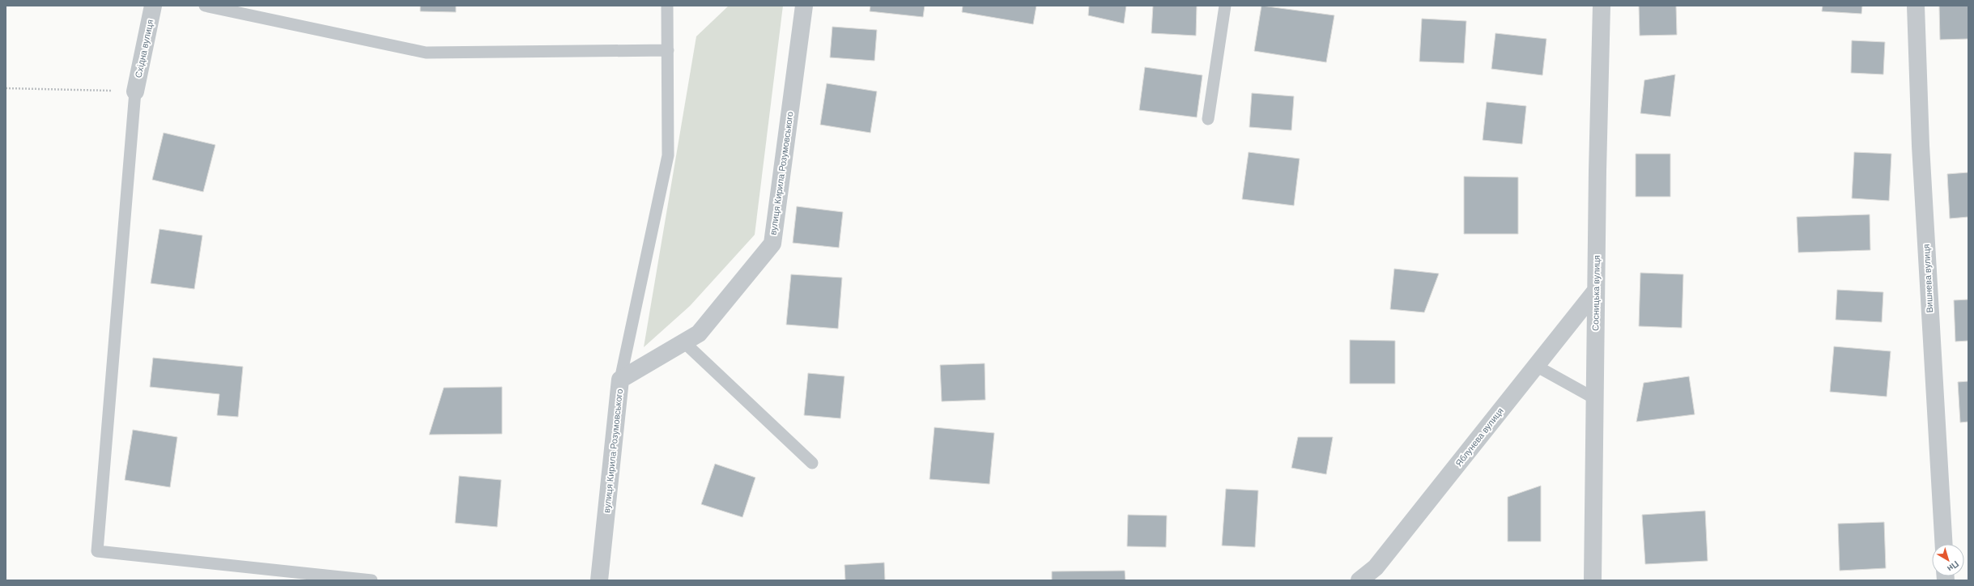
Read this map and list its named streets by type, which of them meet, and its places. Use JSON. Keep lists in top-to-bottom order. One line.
{"streets":{"street":["Східна вулиця","вулиця Кирила Розумовського","Вишнева вулиця","Сосницька вулиця","Яблунева вулиця"]},"crossings":[["Сосницька вулиця","Яблунева вулиця"]],"north":"bottom right"}
